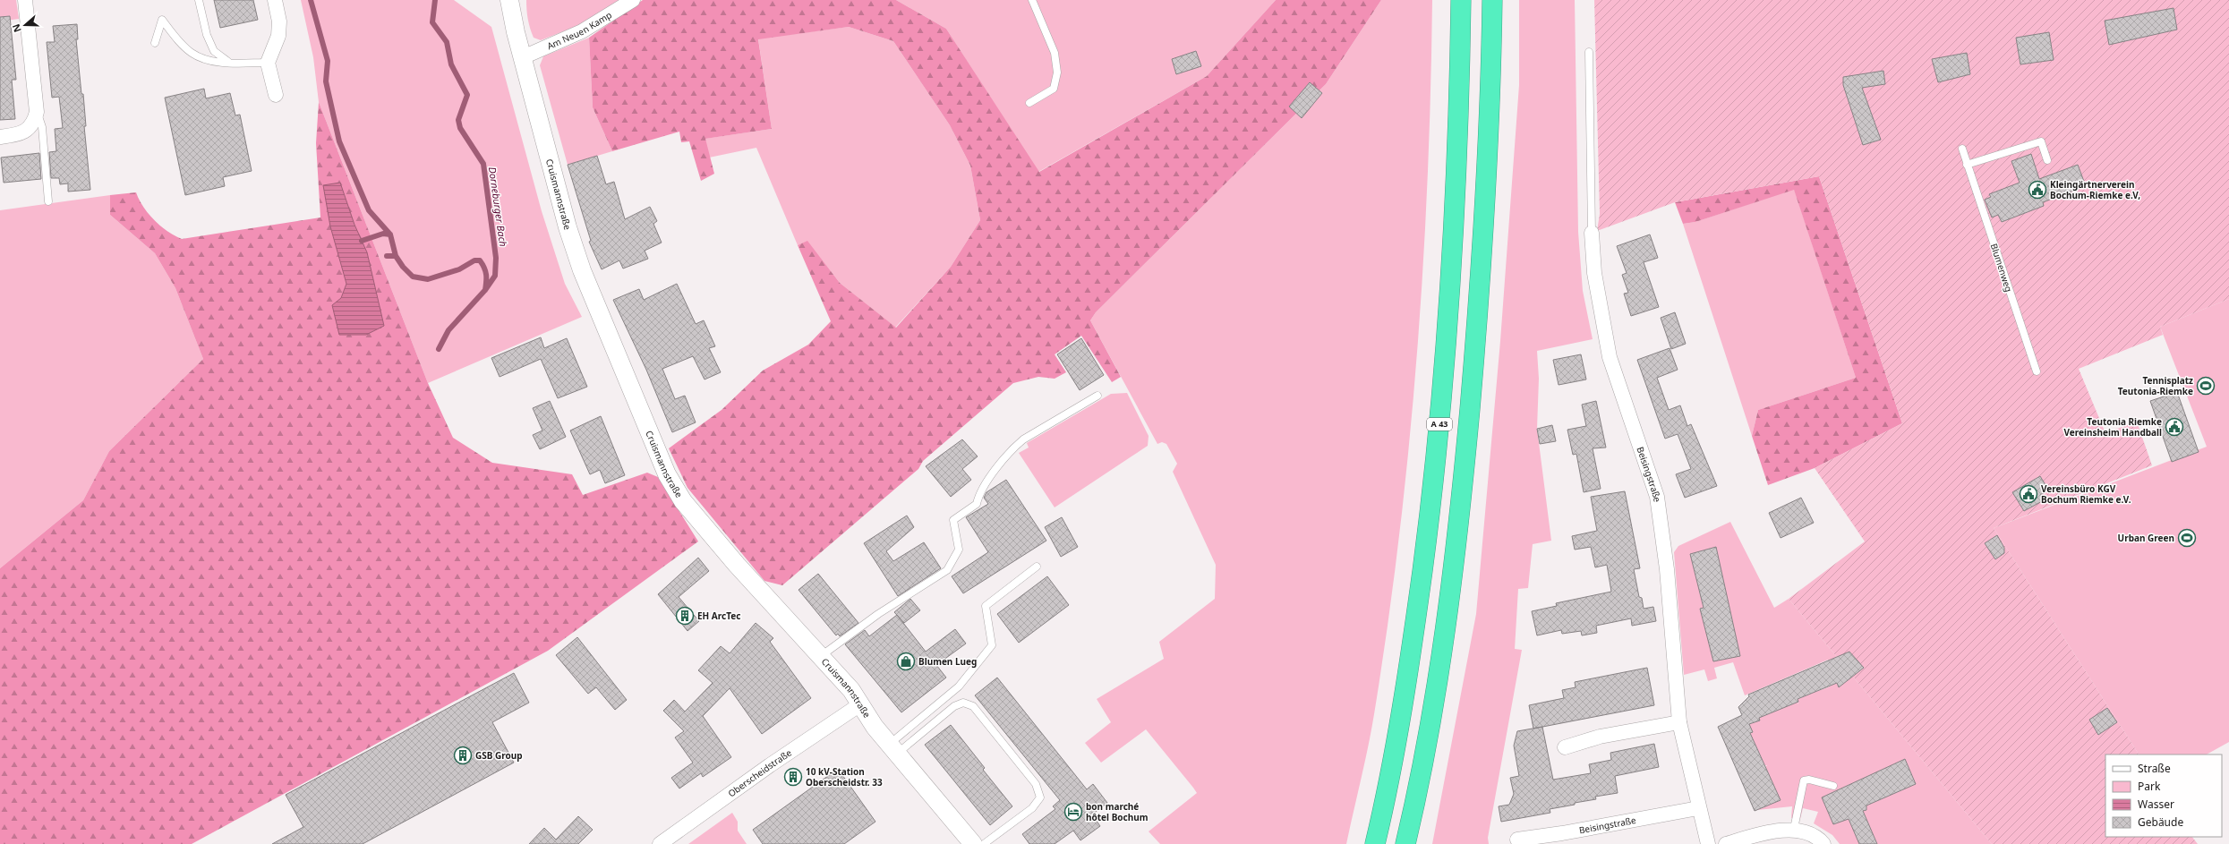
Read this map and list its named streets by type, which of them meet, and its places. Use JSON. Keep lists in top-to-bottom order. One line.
{"streets":{"highway":["A 43"],"street":["Am Neuen Kamp","Cruismannstraße","Beisingstraße","Oberscheidstraße"],"lane":["Blumenweg"]},"crossings":[["Am Neuen Kamp","Cruismannstraße"],["Cruismannstraße","Oberscheidstraße"]],"water":["Dorneburger Bach"],"places":{"public building":["Kleingärtnerverein Bochum-Riemke e.V,","Teutonia Riemke Vereinsheim Handball","Vereinsbüro KGV Bochum Riemke e.V."],"sports":["Tennisplatz Teutonia-Riemke","Urban Green"],"building":["EH ArcTec","GSB Group","10 kV-Station Oberscheidstr. 33"],"shop":["Blumen Lueg"],"hotel":["bon marché hôtel Bochum"]},"legend":["Straße","Park","Wasser","Gebäude"],"north":"left"}
